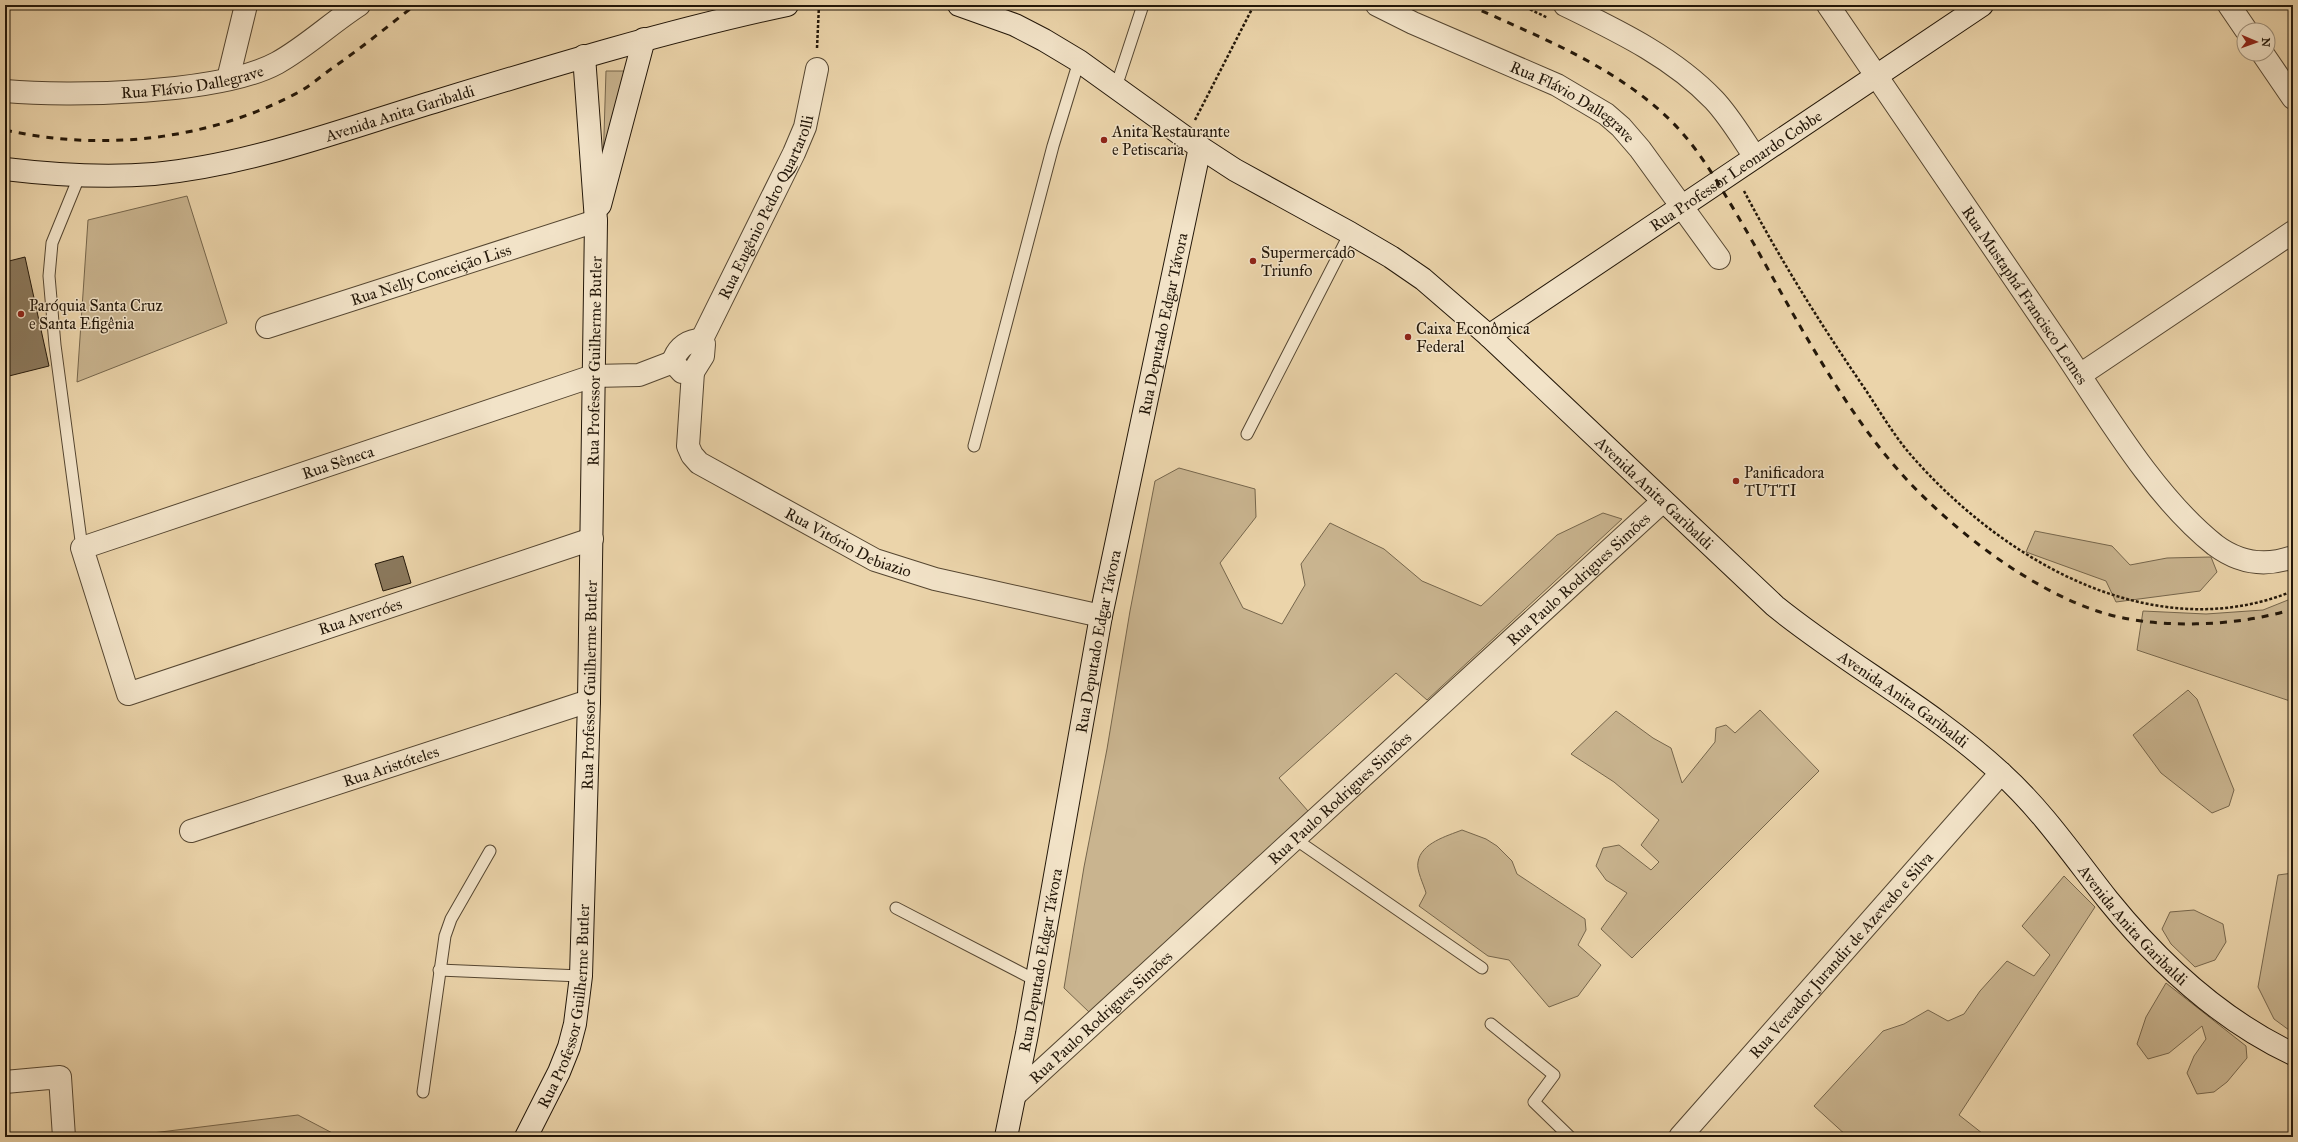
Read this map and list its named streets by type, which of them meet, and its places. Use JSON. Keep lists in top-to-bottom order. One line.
{"streets":{"street":["Rua Flávio Dallegrave","Avenida Anita Garibaldi","Rua Professor Leonardo Cobbe","Rua Eugênio Pedro Quartarolli","Rua Nelly Conceição Liss","Rua Mustaphá Francisco Lemes","Rua Deputado Edgar Távora","Rua Professor Guilherme Butler","Rua Sêneca","Rua Vitório Debiazio","Rua Paulo Rodrigues Simões","Rua Averróes","Rua Aristóteles","Rua Vereador Jurandir de Azevedo e Silva"]},"crossings":[["Rua Flávio Dallegrave","Rua Professor Leonardo Cobbe"],["Avenida Anita Garibaldi","Rua Professor Leonardo Cobbe"],["Avenida Anita Garibaldi","Rua Deputado Edgar Távora"],["Avenida Anita Garibaldi","Rua Professor Guilherme Butler"],["Avenida Anita Garibaldi","Rua Paulo Rodrigues Simões"],["Avenida Anita Garibaldi","Rua Vereador Jurandir de Azevedo e Silva"],["Rua Professor Leonardo Cobbe","Rua Mustaphá Francisco Lemes"],["Rua Eugênio Pedro Quartarolli","Rua Vitório Debiazio"],["Rua Nelly Conceição Liss","Rua Professor Guilherme Butler"],["Rua Deputado Edgar Távora","Rua Vitório Debiazio"],["Rua Deputado Edgar Távora","Rua Paulo Rodrigues Simões"],["Rua Professor Guilherme Butler","Rua Sêneca"],["Rua Professor Guilherme Butler","Rua Averróes"],["Rua Professor Guilherme Butler","Rua Aristóteles"],["Rua Sêneca","Rua Averróes"]],"places":["Anita Restaurante e Petiscaria","Supermercado Triunfo","Paróquia Santa Cruz e Santa Efigênia","Caixa Econômica Federal","Panificadora TUTTI"],"north":"right"}
